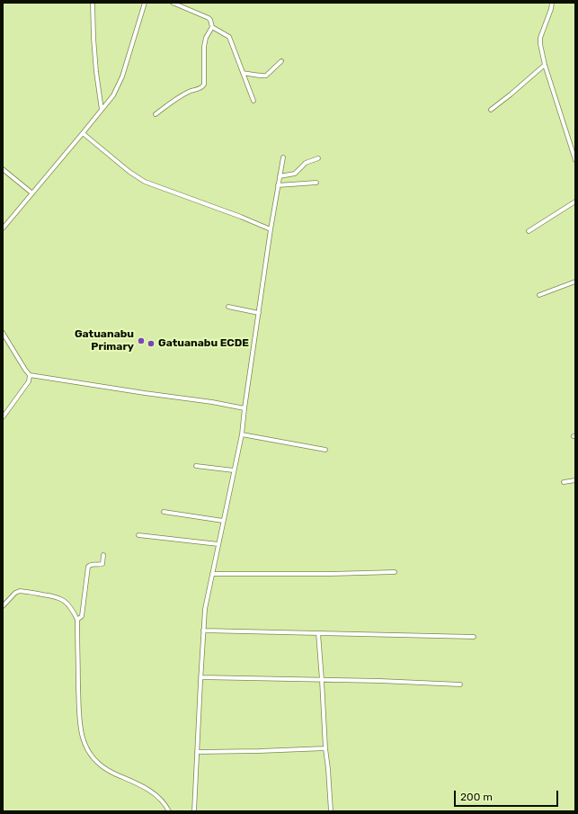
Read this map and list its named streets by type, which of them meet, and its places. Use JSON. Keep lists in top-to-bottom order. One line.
{"places":["Gatuanabu Primary","Gatuanabu ECDE"],"scale_bar":"200 m"}
